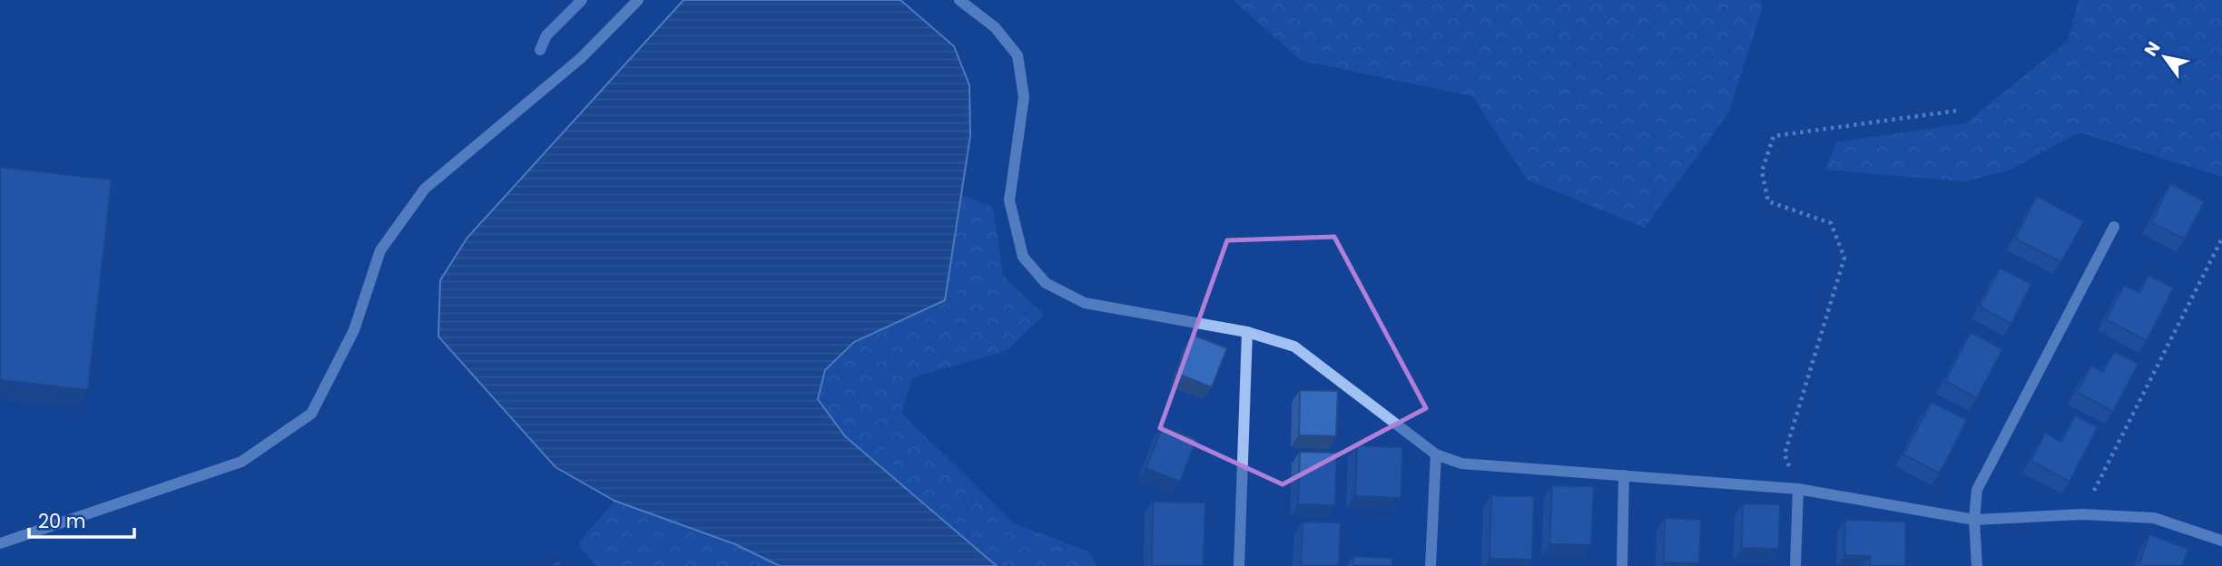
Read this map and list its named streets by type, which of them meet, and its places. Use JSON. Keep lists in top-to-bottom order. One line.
{"scale_bar":"20 m","north":"top left"}
